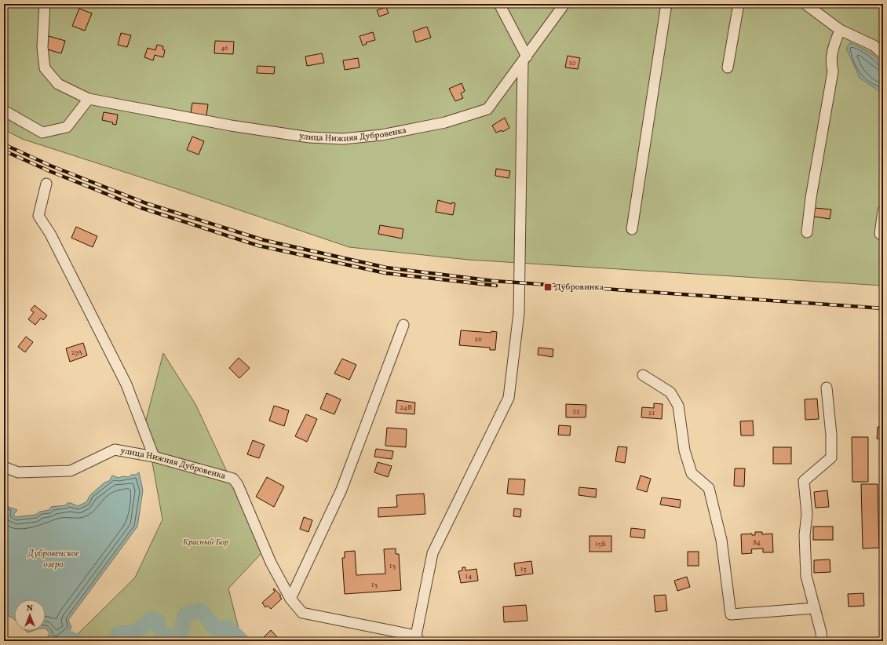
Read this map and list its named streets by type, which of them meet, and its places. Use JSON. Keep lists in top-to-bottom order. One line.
{"streets":{"street":["улица Нижняя Дубровенка"]},"water":["Дубровенское озеро"],"parks":["Красный Бор"],"places":{"transit":["Дубровинка"]},"house_numbers":["46","10","26","27А","24В","22","21","84","15Б","13","15","14","13"],"north":"top"}
